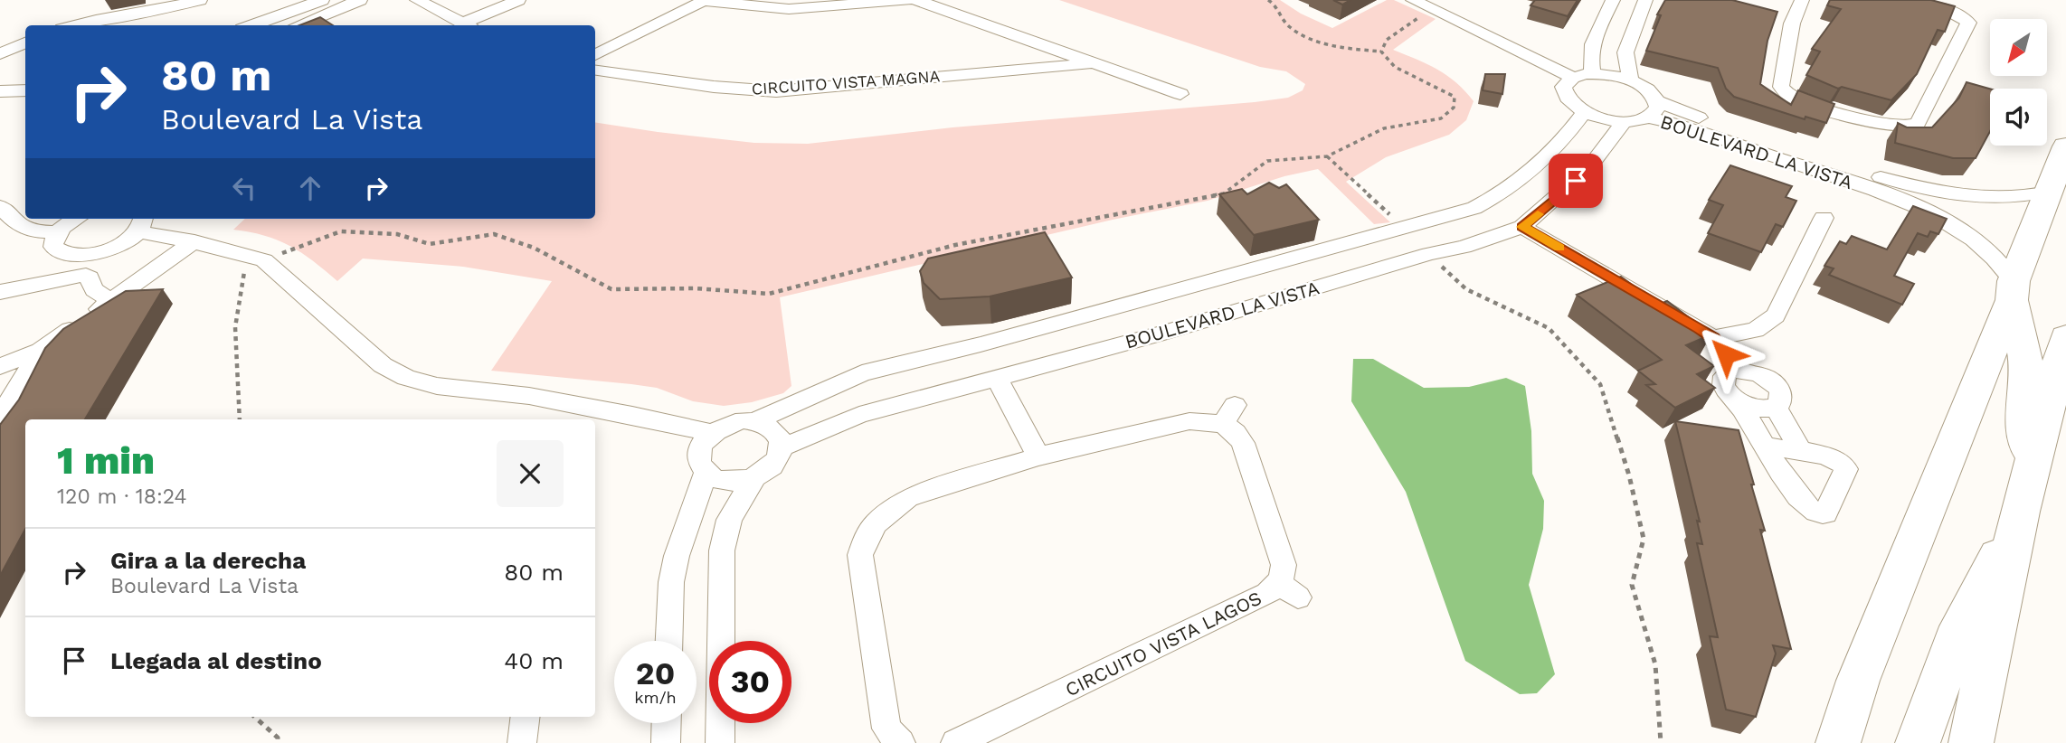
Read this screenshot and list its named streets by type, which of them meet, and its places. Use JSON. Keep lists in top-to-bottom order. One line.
{"streets":{"street":["CIRCUITO VISTA MAGNA","BOULEVARD LA VISTA","CIRCUITO VISTA LAGOS"]},"north":"bottom left","page":{"turn":["80 m","Boulevard La Vista"],"heading":["1 min","120 m · 18:24"],"list":[{"name":"Gira a la derecha","note":"Boulevard La Vista","value":"80 m"},{"name":"Llegada al destino","value":"40 m"}],"speed":"20 km/h","limit":"30"}}
